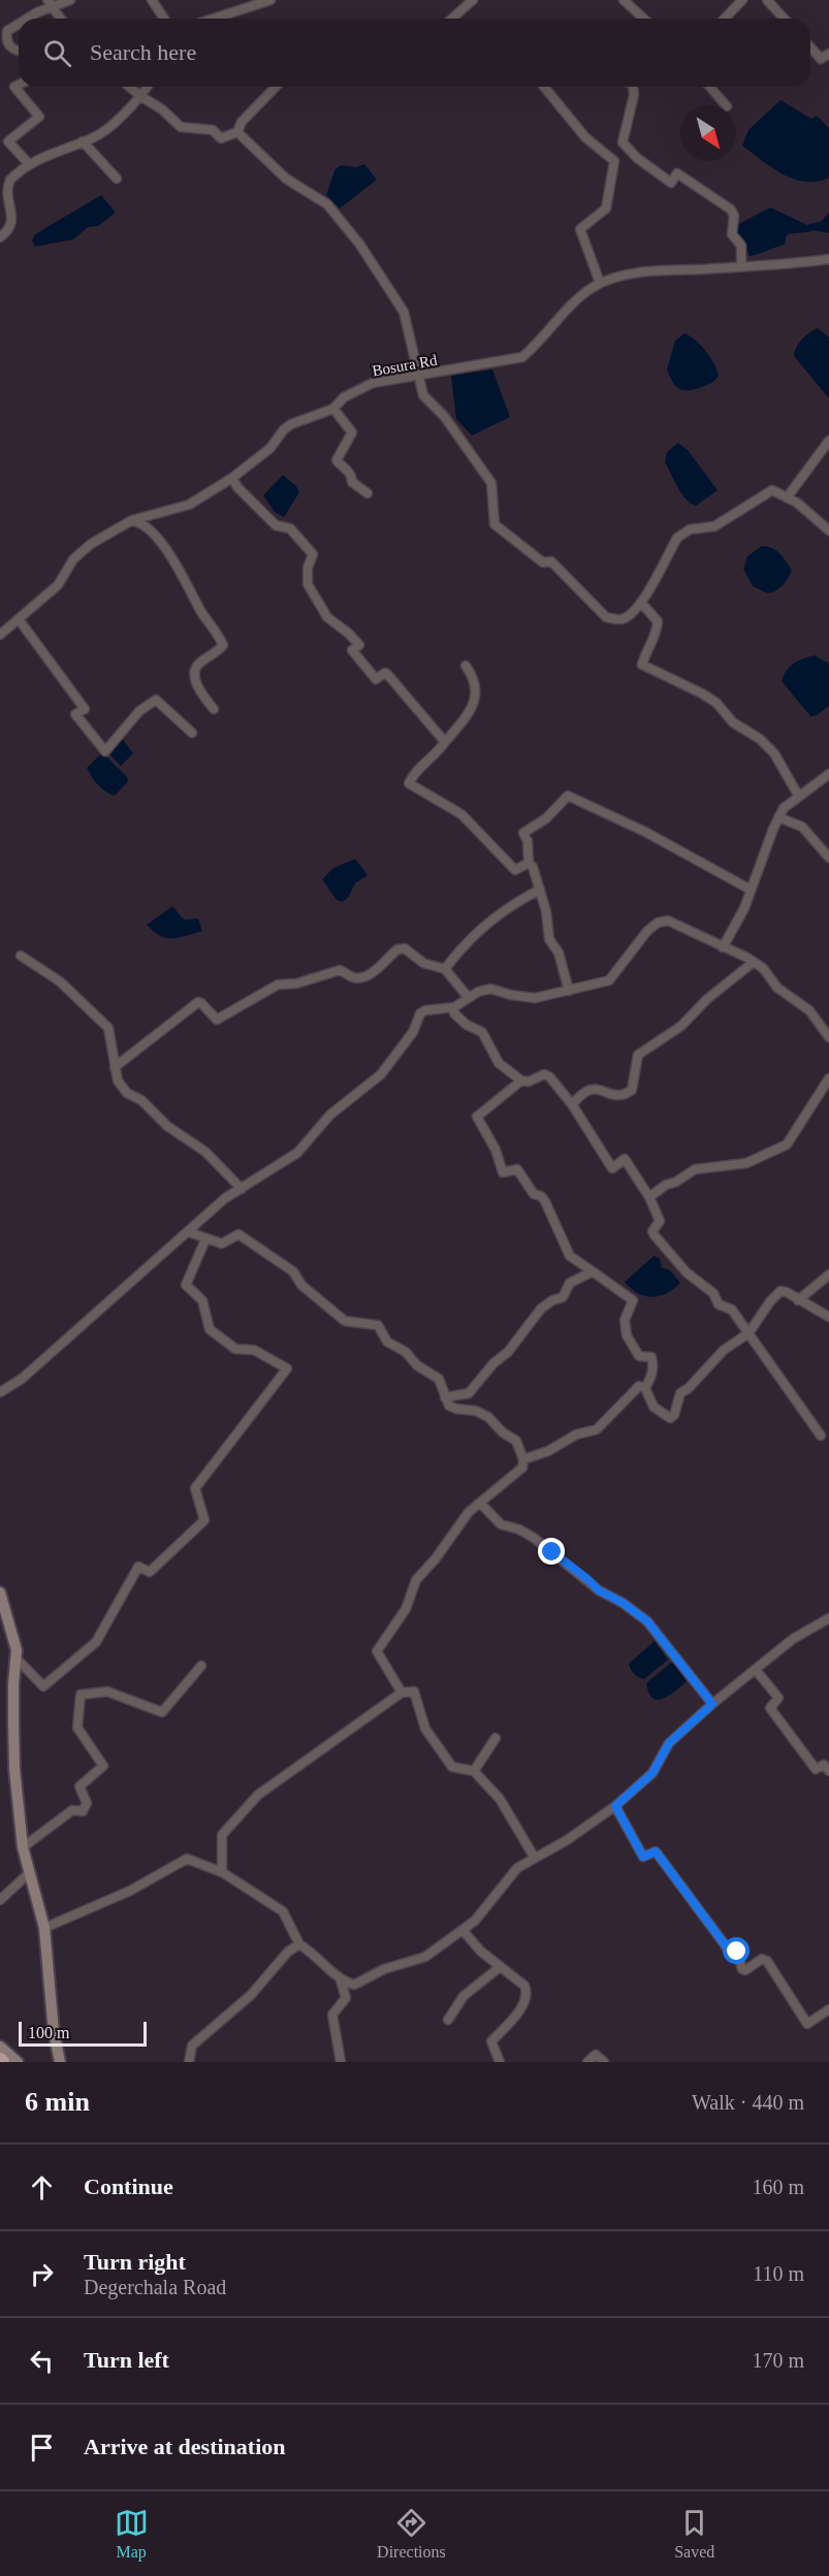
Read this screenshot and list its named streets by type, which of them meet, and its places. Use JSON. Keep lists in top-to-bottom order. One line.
{"streets":{"street":["Bosura Rd"]},"scale_bar":"100 m","north":"bottom right","page":{"search":"Search here","scale":"100 m","heading":["6 min","Walk · 440 m"],"list":[["Continue","160 m"],["Turn right","Degerchala Road","110 m"],["Turn left","170 m"],"Arrive at destination"],"nav":["Map","Directions","Saved"]}}
